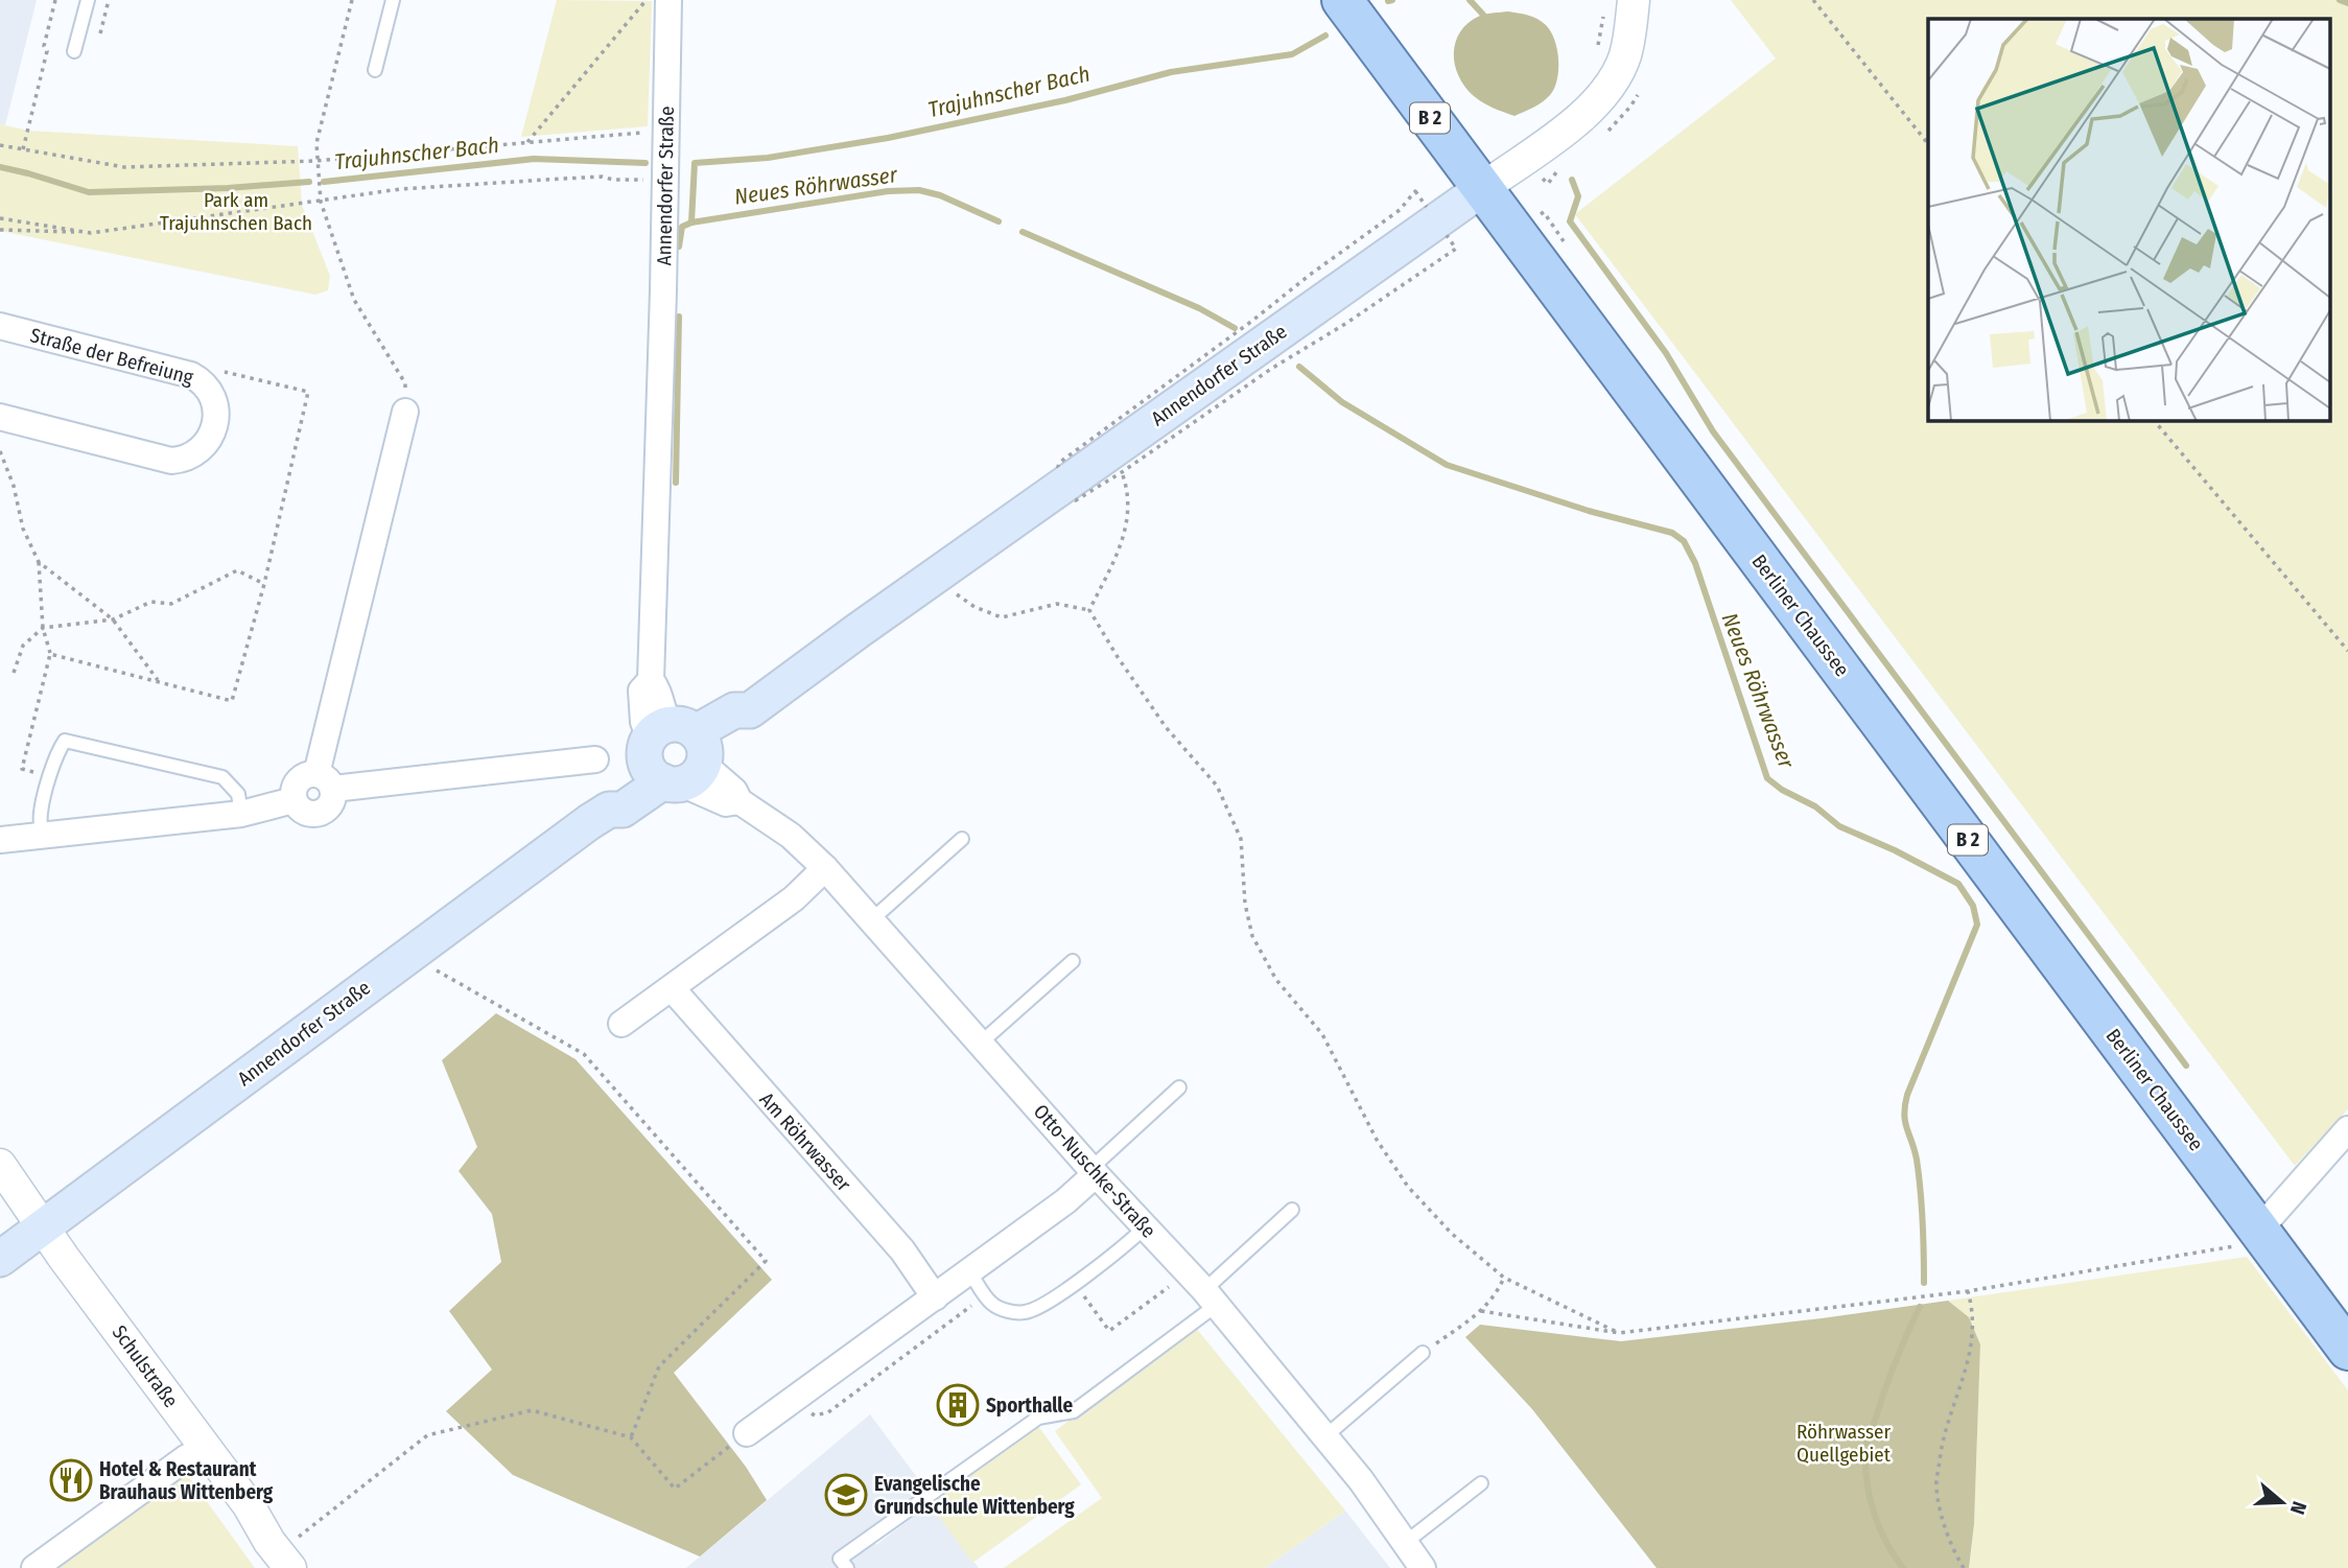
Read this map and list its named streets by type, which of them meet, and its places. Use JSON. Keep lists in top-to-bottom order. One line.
{"streets":{"main road":["B 2","Annendorfer Straße","Berliner Chaussee"],"street":["Straße der Befreiung","Am Röhrwasser","Otto-Nuschke-Straße","Schulstraße"]},"crossings":[["Annendorfer Straße","Berliner Chaussee"],["Annendorfer Straße","Otto-Nuschke-Straße"],["Annendorfer Straße","Schulstraße"]],"water":["Trajuhnscher Bach","Neues Röhrwasser"],"parks":["Park am Trajuhnschen Bach","Röhrwasser Quellgebiet"],"places":{"building":["Sporthalle"],"restaurant":["Hotel & Restaurant Brauhaus Wittenberg"],"school or university":["Evangelische Grundschule Wittenberg"]},"north":"right"}
